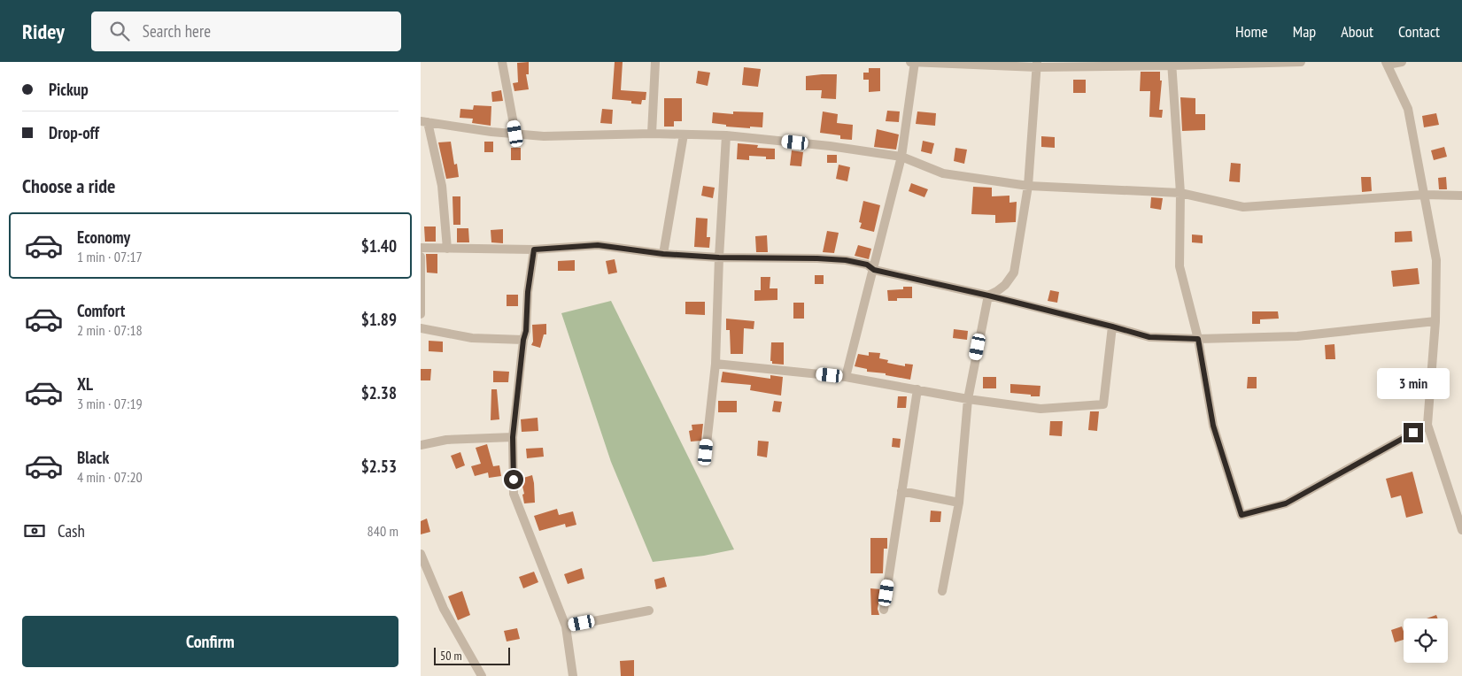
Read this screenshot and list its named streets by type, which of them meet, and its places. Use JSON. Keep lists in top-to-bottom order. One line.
{"scale_bar":"50 m","page":{"header":"Ridey","search":"Search here","nav":["Home","Map","About","Contact"],"banner":["Pickup","Drop-off"],"heading":"Choose a ride","list":[{"name":"Economy","note":"1 min · 07:17","value":"$1.40"},{"name":"Comfort","note":"2 min · 07:18","value":"$1.89"},{"name":"XL","note":"3 min · 07:19","value":"$2.38"},{"name":"Black","note":"4 min · 07:20","value":"$2.53"}],"bubble":"3 min","pay":["Cash","840 m"],"buttons":"Confirm","scale":"50 m"}}
